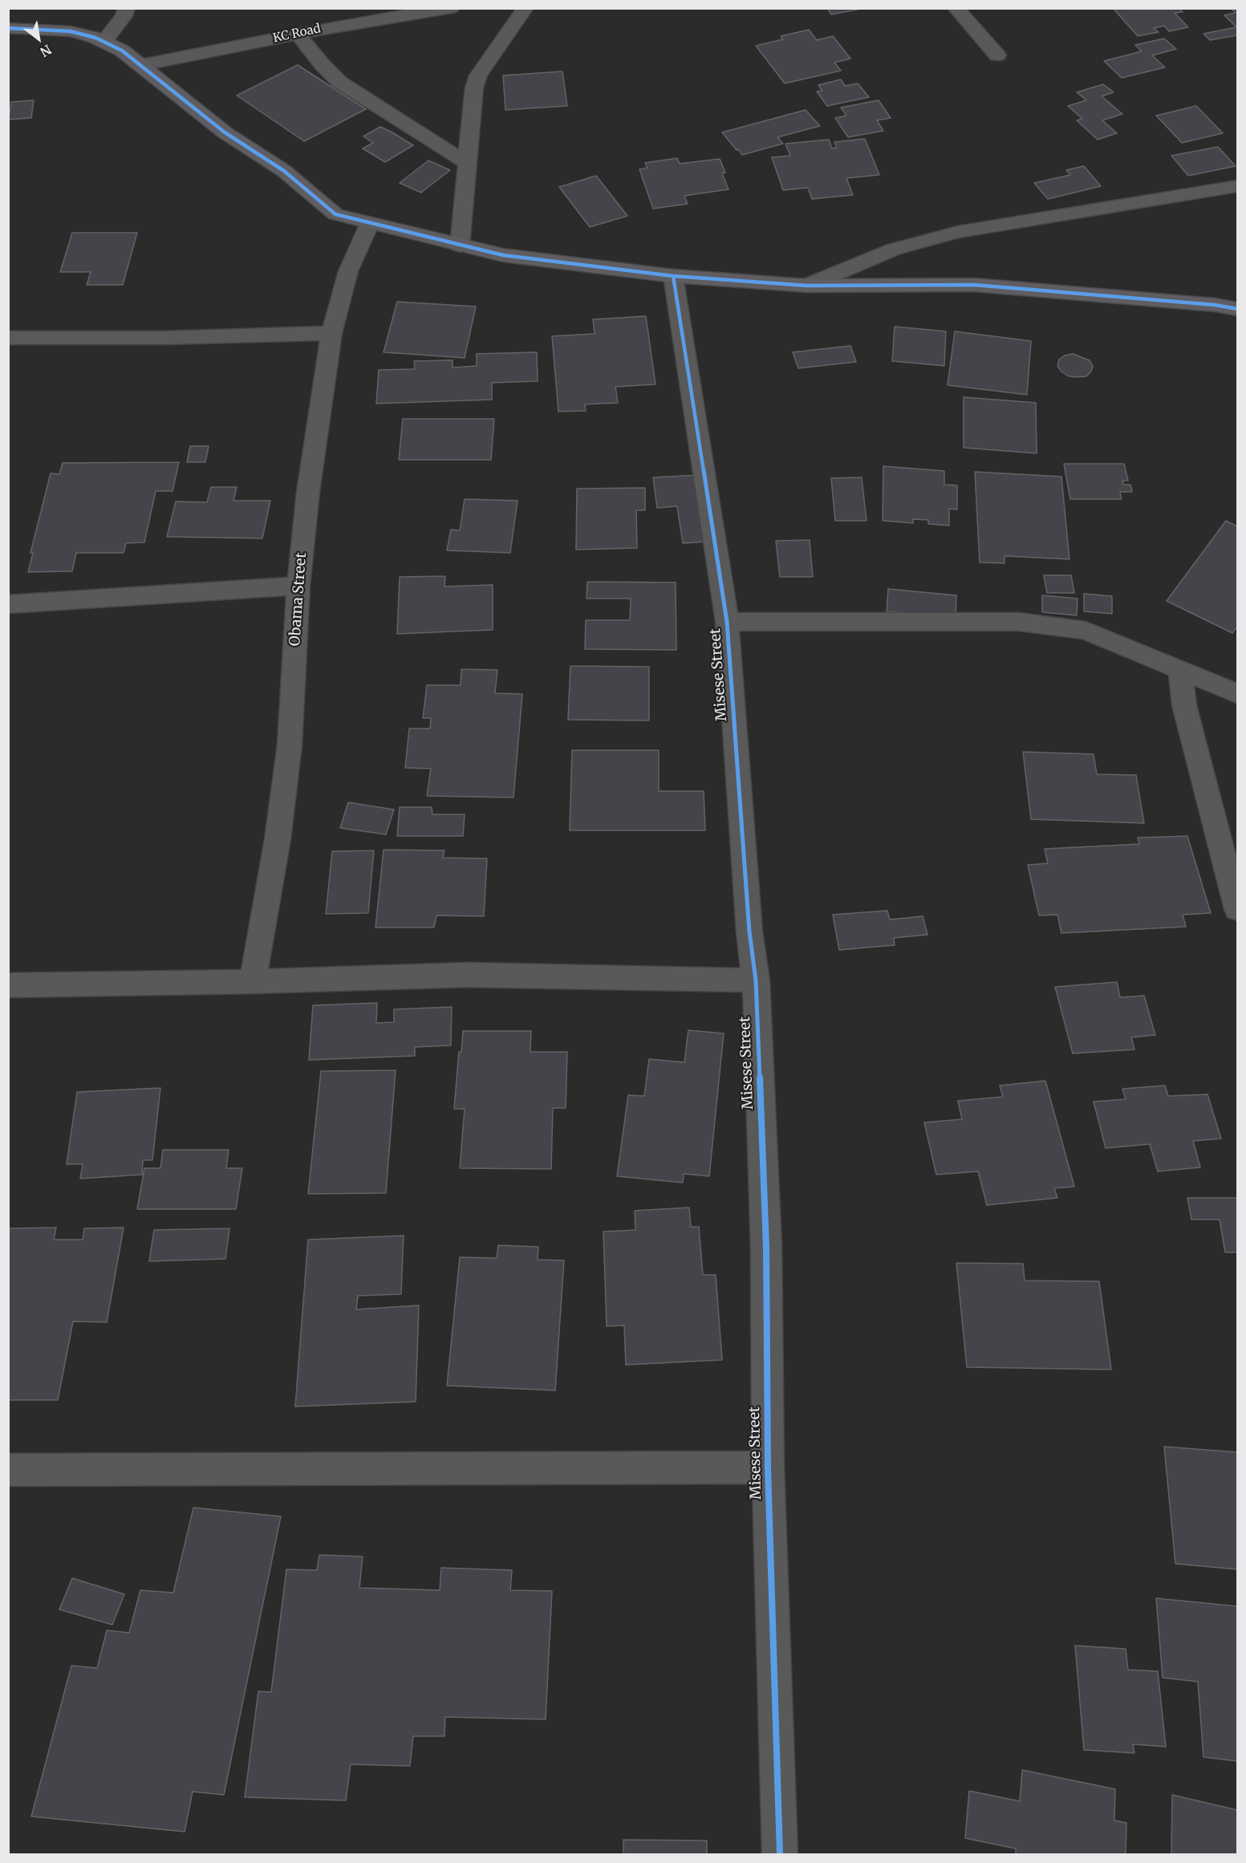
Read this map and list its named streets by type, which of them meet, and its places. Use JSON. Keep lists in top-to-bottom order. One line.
{"streets":{"street":["KC Road","Obama Street","Misese Street"]},"north":"bottom right"}
